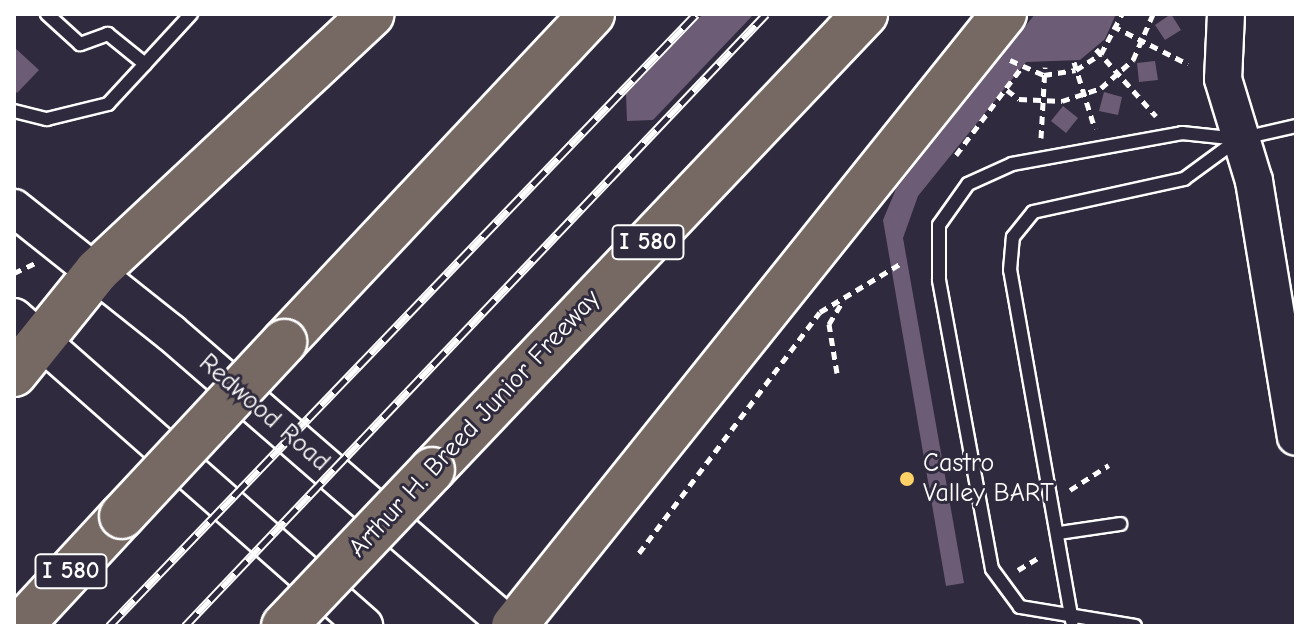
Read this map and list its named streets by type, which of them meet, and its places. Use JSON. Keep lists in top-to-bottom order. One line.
{"streets":{"highway":["I 580","Arthur H. Breed Junior Freeway"],"main road":["Redwood Road"]},"places":["Castro Valley BART"]}
